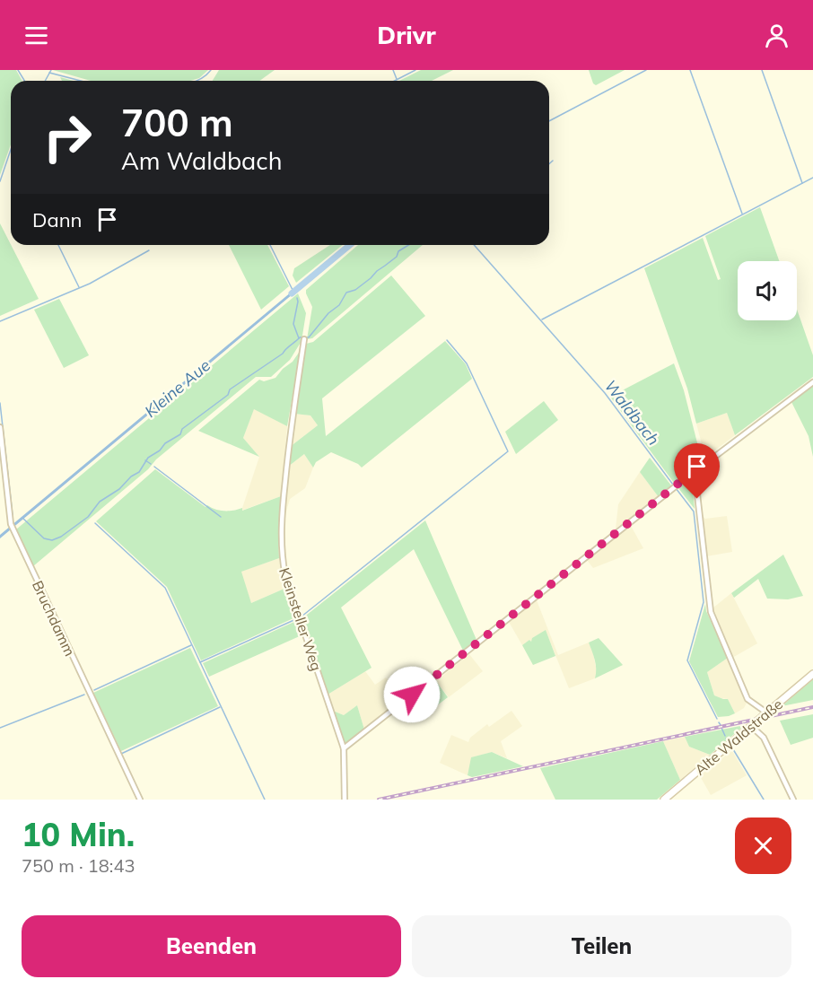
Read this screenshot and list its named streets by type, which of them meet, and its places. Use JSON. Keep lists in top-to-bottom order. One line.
{"streets":{"street":["Bruchdamm","Kleinsteller Weg","Alte Waldstraße"]},"water":["Kleine Aue","Waldbach"],"page":{"header":"Drivr","turn":["700 m","Am Waldbach"],"then":"Dann","heading":["10 Min.","750 m · 18:43"],"buttons":["Beenden","Teilen"]}}
